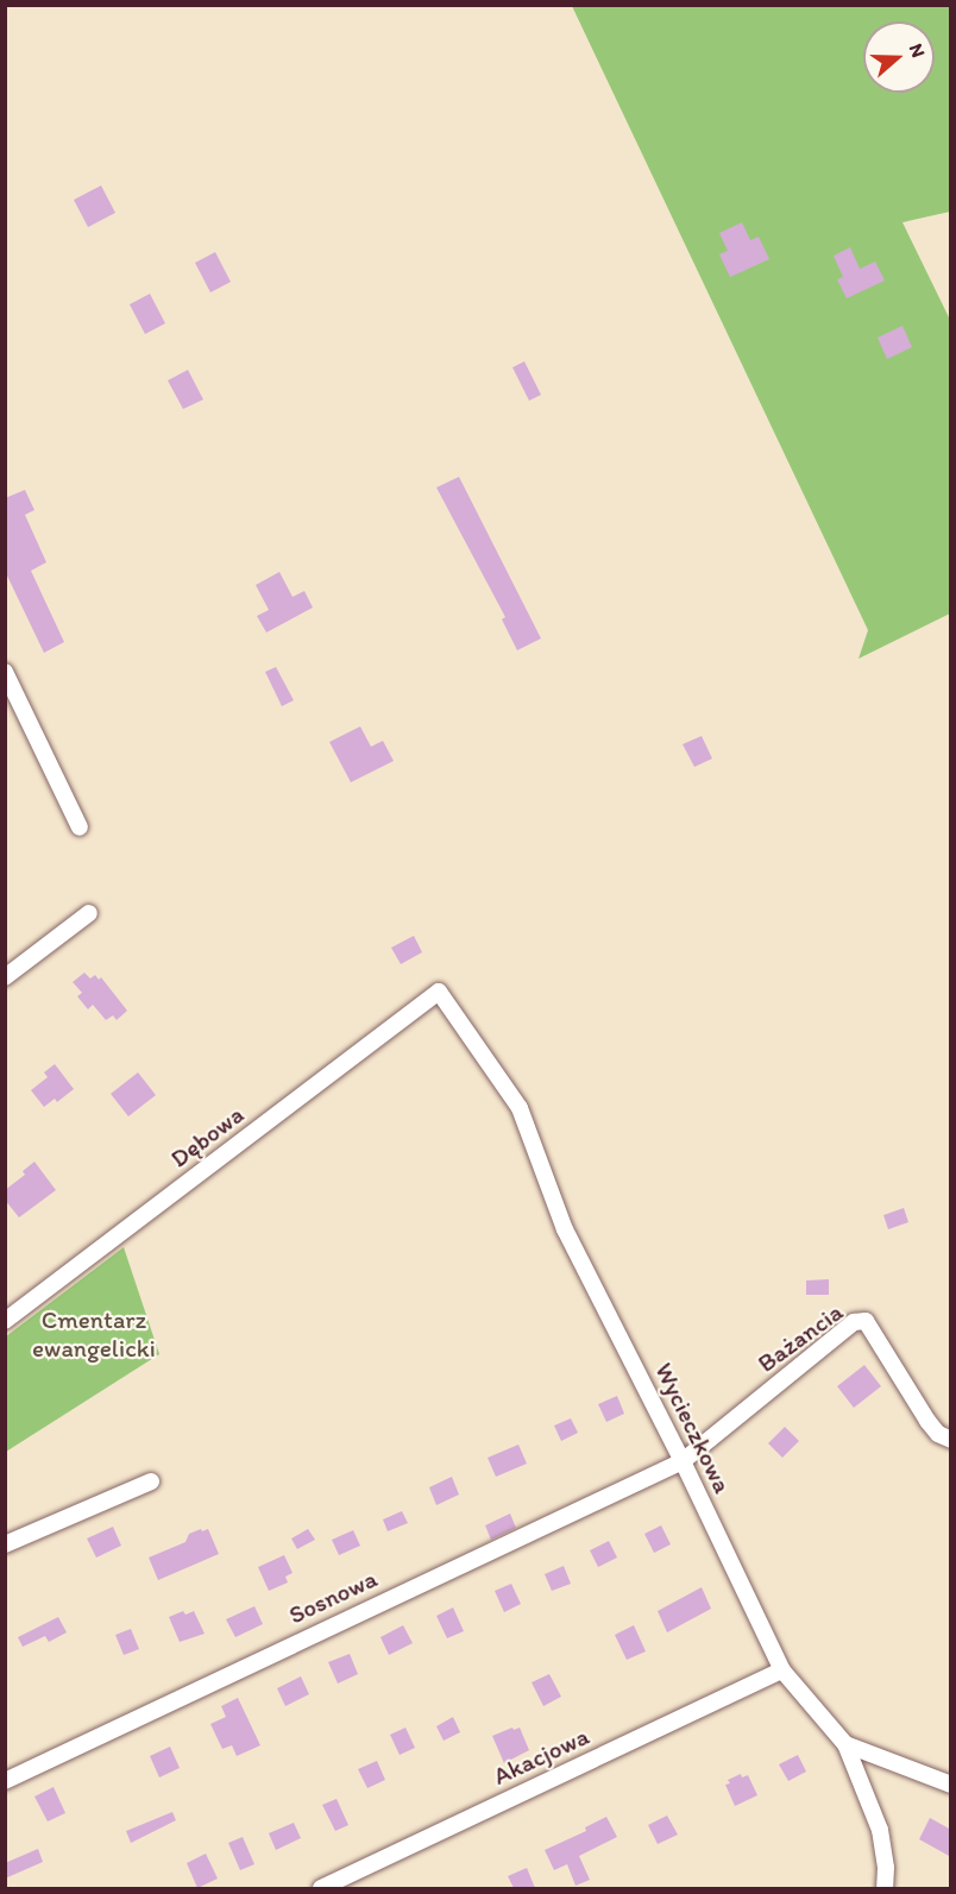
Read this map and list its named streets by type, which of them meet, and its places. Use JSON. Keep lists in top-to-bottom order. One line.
{"streets":{"street":["Dębowa","Bażancia","Wycieczkowa","Sosnowa","Akacjowa"]},"crossings":[["Dębowa","Wycieczkowa"],["Bażancia","Wycieczkowa"],["Bażancia","Sosnowa"],["Wycieczkowa","Sosnowa"],["Wycieczkowa","Akacjowa"]],"parks":["Cmentarz ewangelicki"],"north":"right"}
